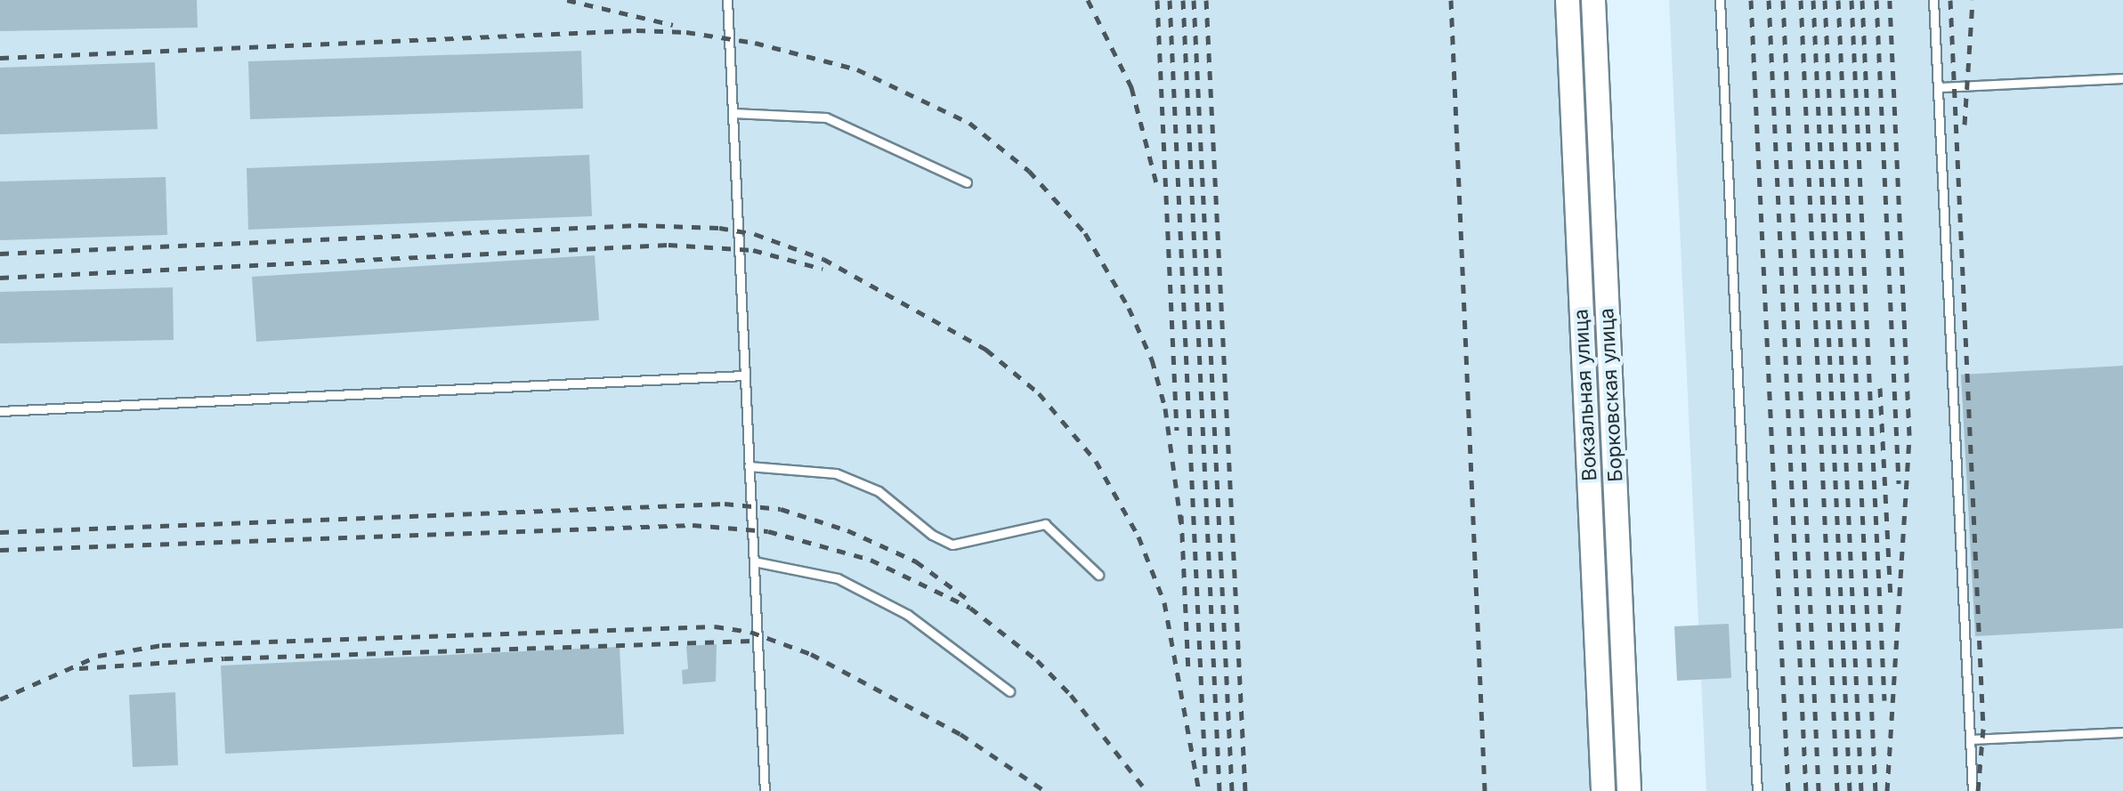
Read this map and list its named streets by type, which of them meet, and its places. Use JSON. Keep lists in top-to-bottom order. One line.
{"streets":{"main road":["Вокзальная улица","Борковская улица"]}}
